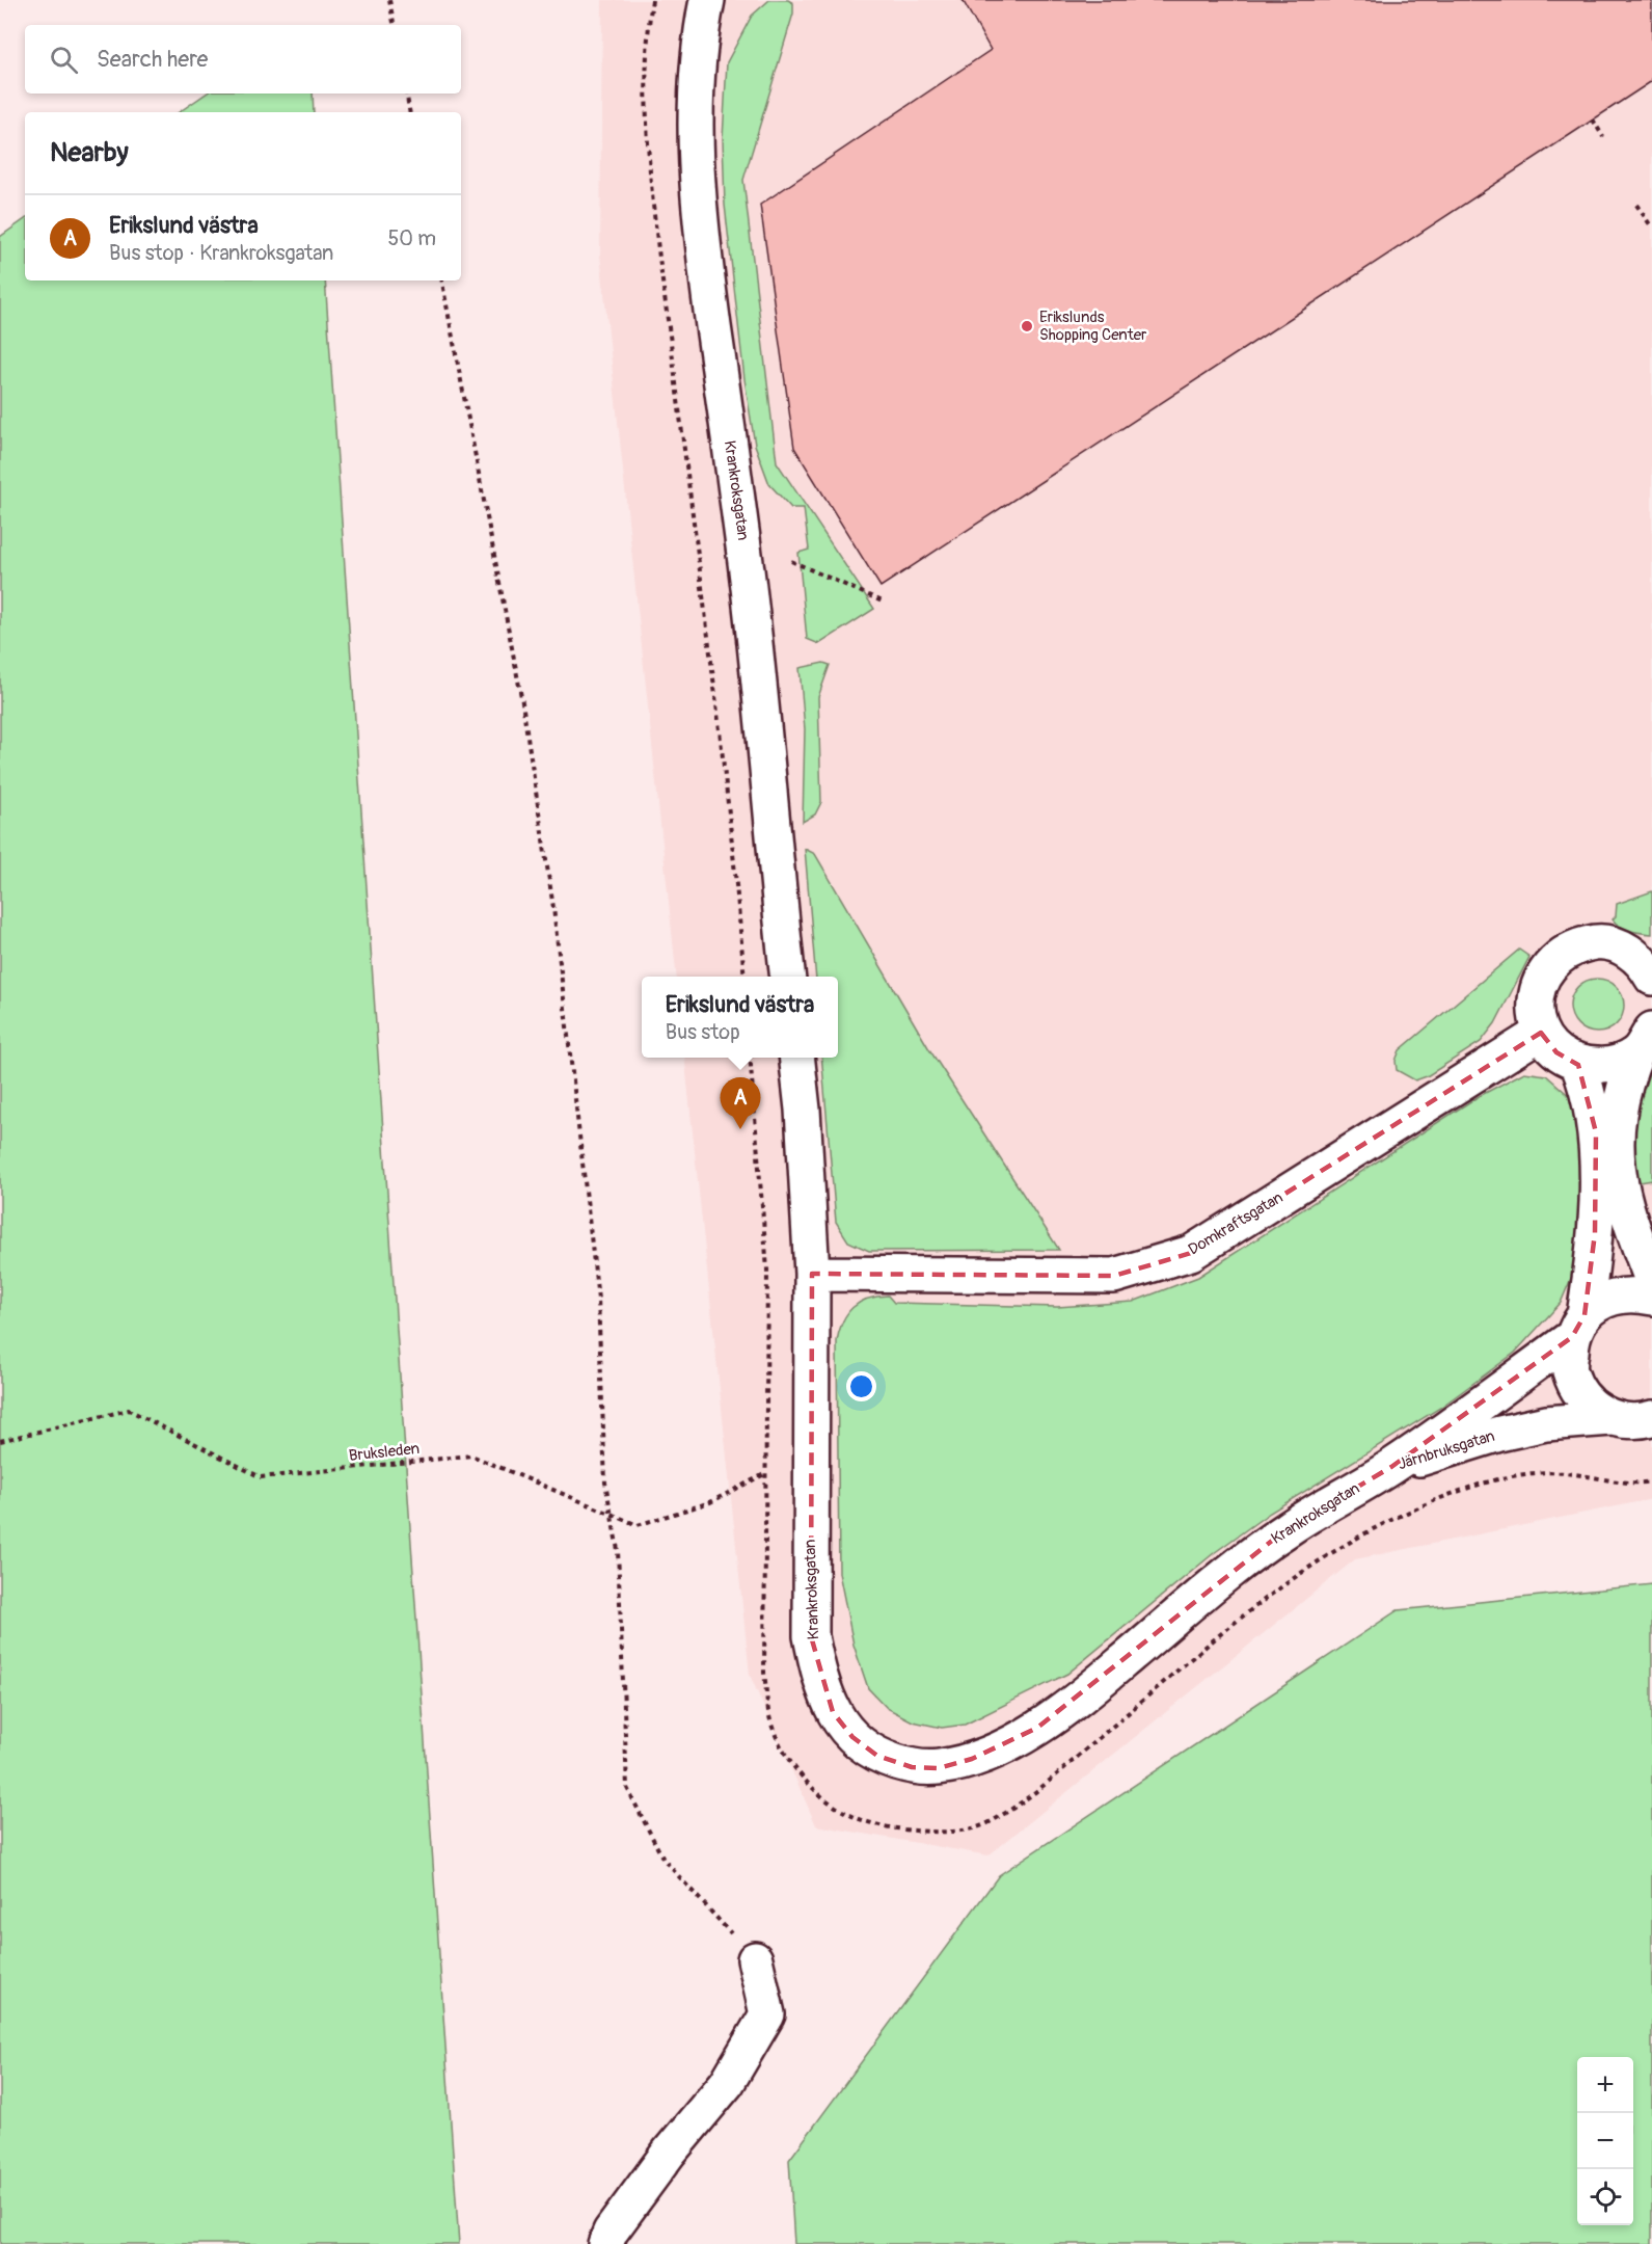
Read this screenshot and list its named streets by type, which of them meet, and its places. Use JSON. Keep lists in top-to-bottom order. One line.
{"streets":{"street":["Krankroksgatan","Domkraftsgatan","Järnbruksgatan"],"path":["Bruksleden"]},"crossings":[["Krankroksgatan","Domkraftsgatan"],["Krankroksgatan","Järnbruksgatan"]],"places":["Erikslunds Shopping Center"],"page":{"search":"Search here","heading":"Nearby","list":[{"mark":"A","name":"Erikslund västra","note":"Bus stop · Krankroksgatan","value":"50 m"}],"popup":["Erikslund västra","Bus stop"],"pins":"A","map_buttons":["+","−"]}}
